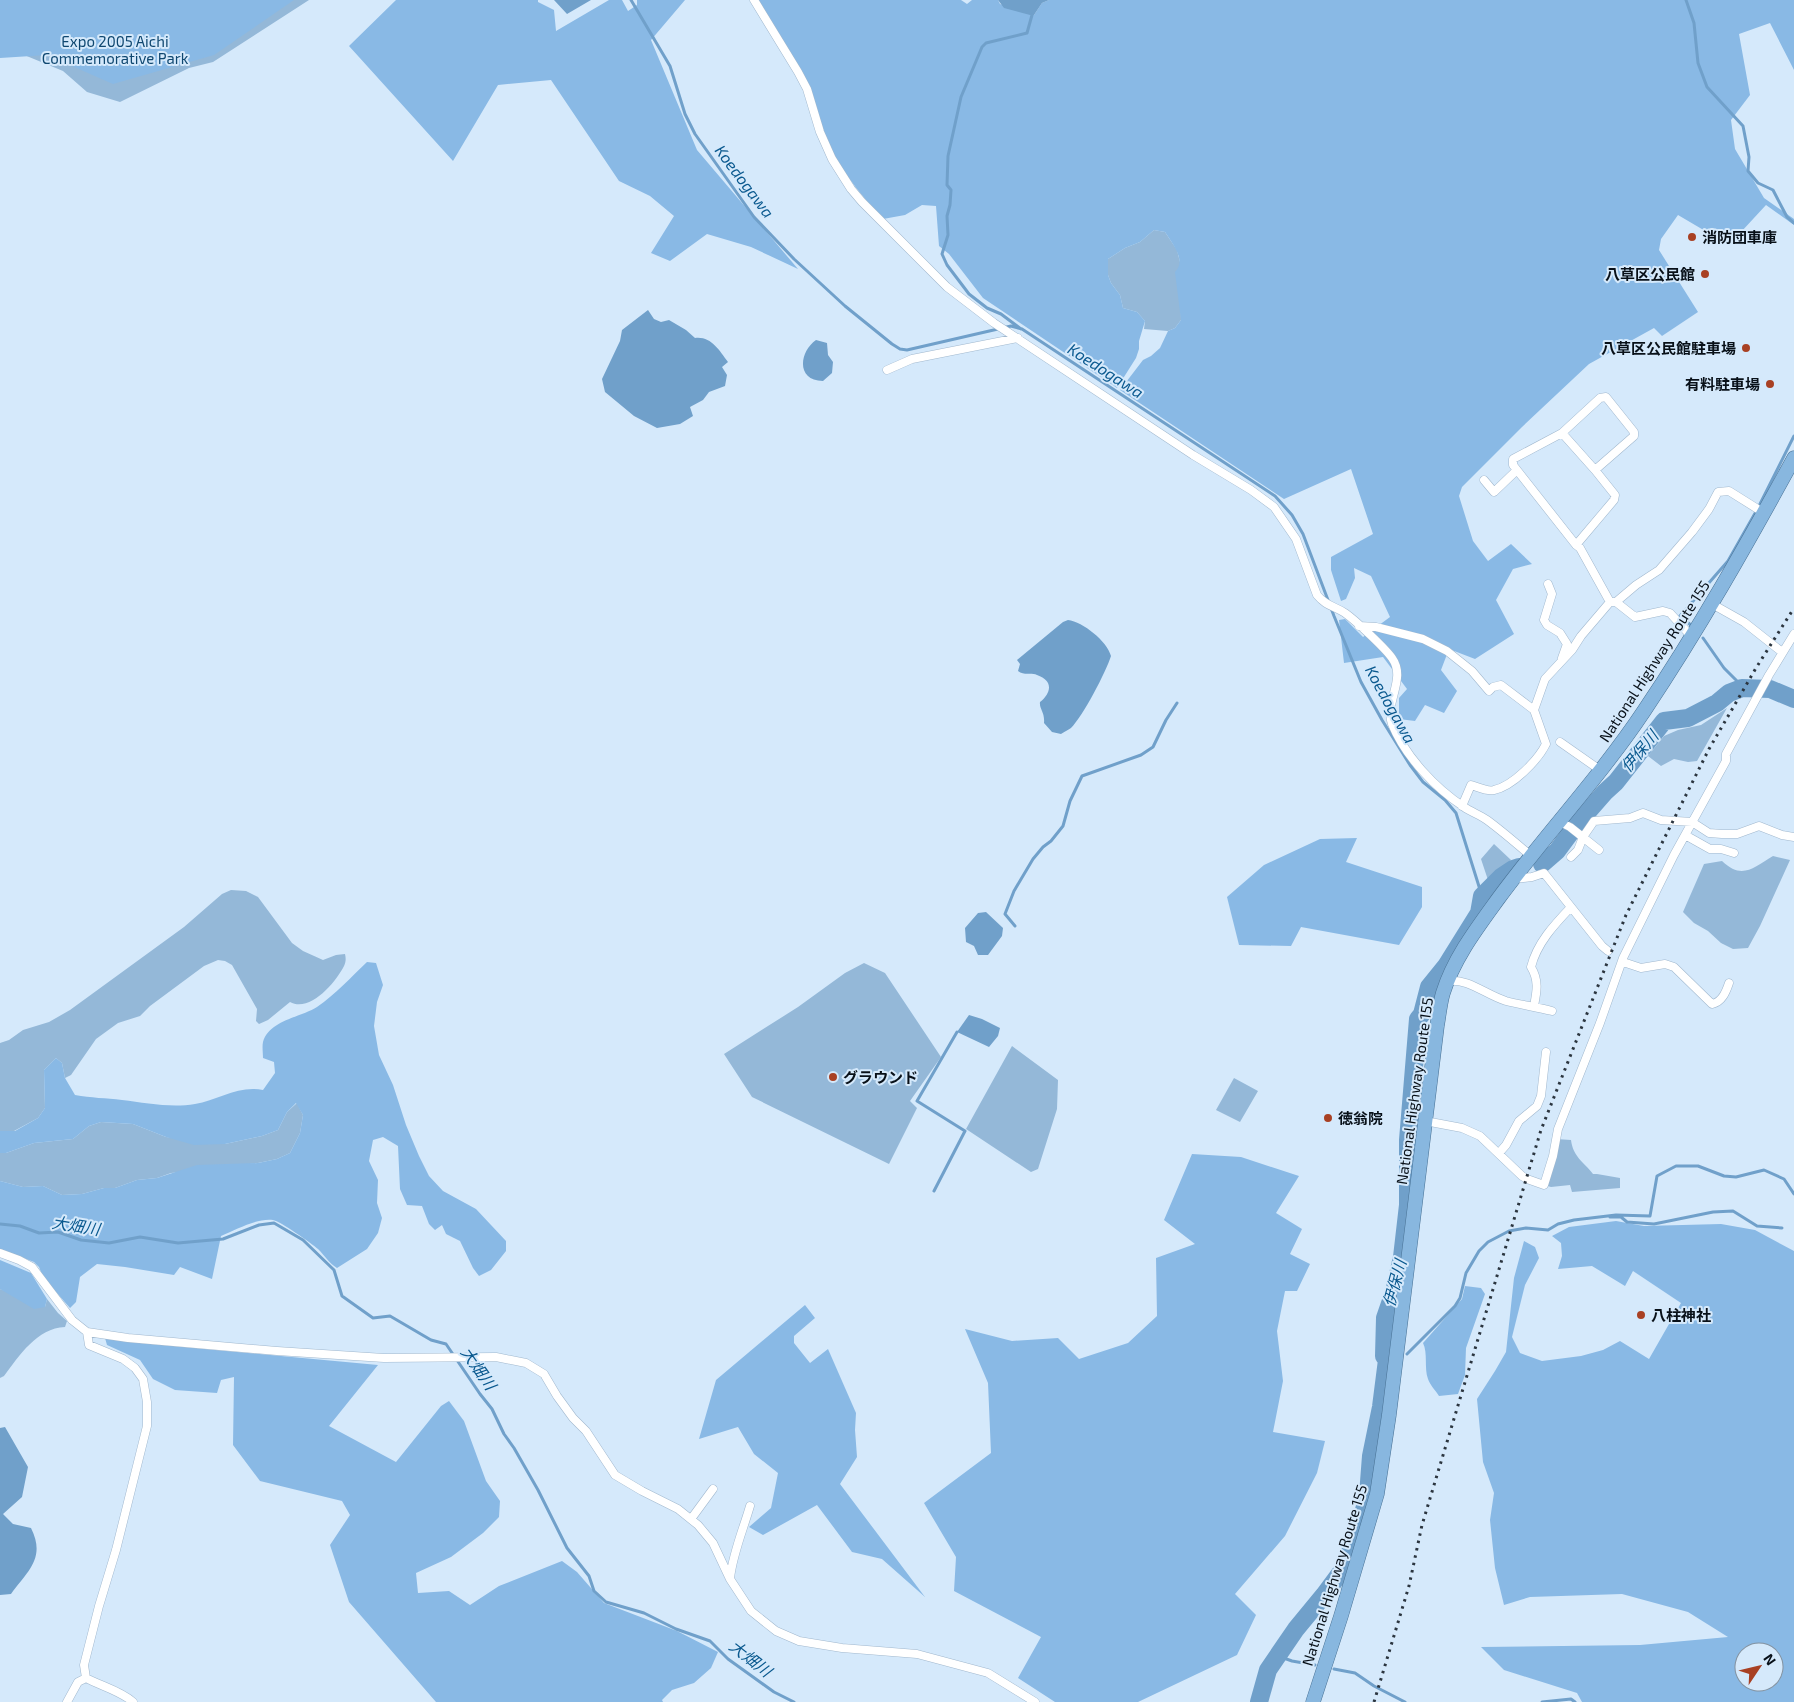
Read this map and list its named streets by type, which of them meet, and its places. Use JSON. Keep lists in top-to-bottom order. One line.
{"streets":{"highway":["National Highway Route 155"]},"water":["Koedogawa","伊保川","大畑川"],"parks":["Expo 2005 Aichi Commemorative Park"],"places":["消防団車庫","八草区公民館","八草区公民館駐車場","有料駐車場","グラウンド","徳翁院","八柱神社"],"north":"top right"}
